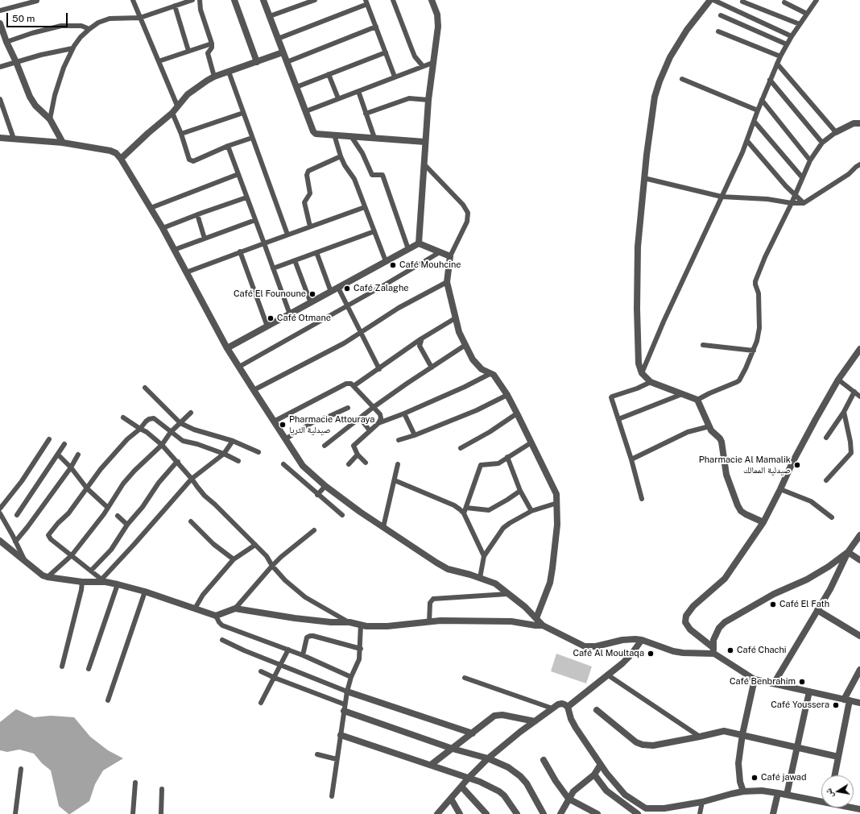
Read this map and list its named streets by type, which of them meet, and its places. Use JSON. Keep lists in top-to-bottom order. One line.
{"places":["Café Mouhcine","Café Zalaghe","Café El Founoune","Café Otmane","Pharmacie Attouraya صيدلية الثريا","Pharmacie Al Mamalik صيدلية الممالك","Café El Fath","Café Chachi","Café Al Moultaqa","Café Benbrahim","Café Youssera","Café jawad"],"scale_bar":"50 m","north":"left"}
